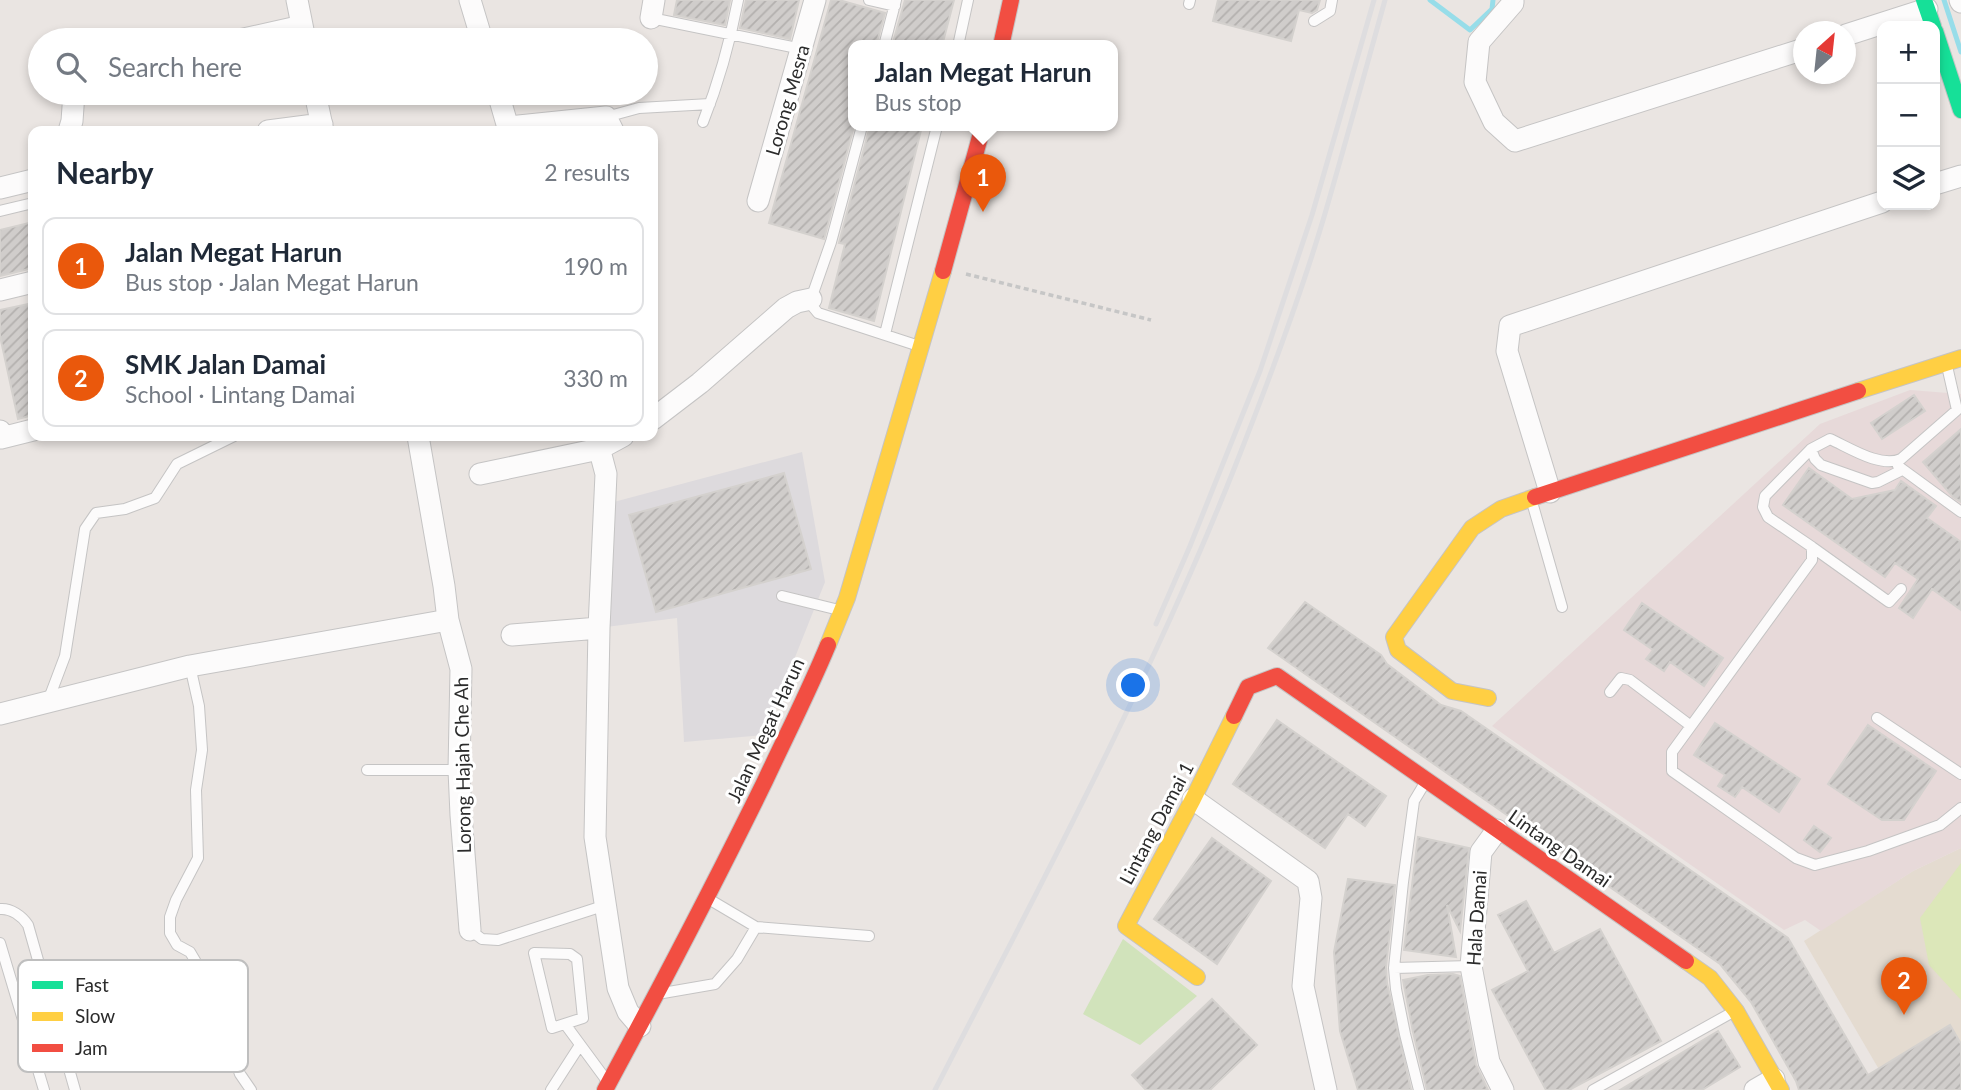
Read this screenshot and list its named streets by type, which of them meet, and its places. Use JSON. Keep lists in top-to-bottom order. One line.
{"streets":{"street":["Lorong Mesra","Jalan Megat Harun","Lorong Hajah Che Ah","Lintang Damai 1","Lintang Damai","Hala Damai"]},"crossings":[["Lintang Damai 1","Lintang Damai"],["Lintang Damai","Hala Damai"]],"legend":["Fast","Slow","Jam"],"north":"top right","page":{"map_buttons":["+","−"],"search":"Search here","popup":["Jalan Megat Harun","Bus stop"],"heading":["Nearby","2 results"],"pins":["1","2"],"list":[{"mark":"1","name":"Jalan Megat Harun","note":"Bus stop · Jalan Megat Harun","value":"190 m"},{"mark":"2","name":"SMK Jalan Damai","note":"School · Lintang Damai","value":"330 m"}]}}
